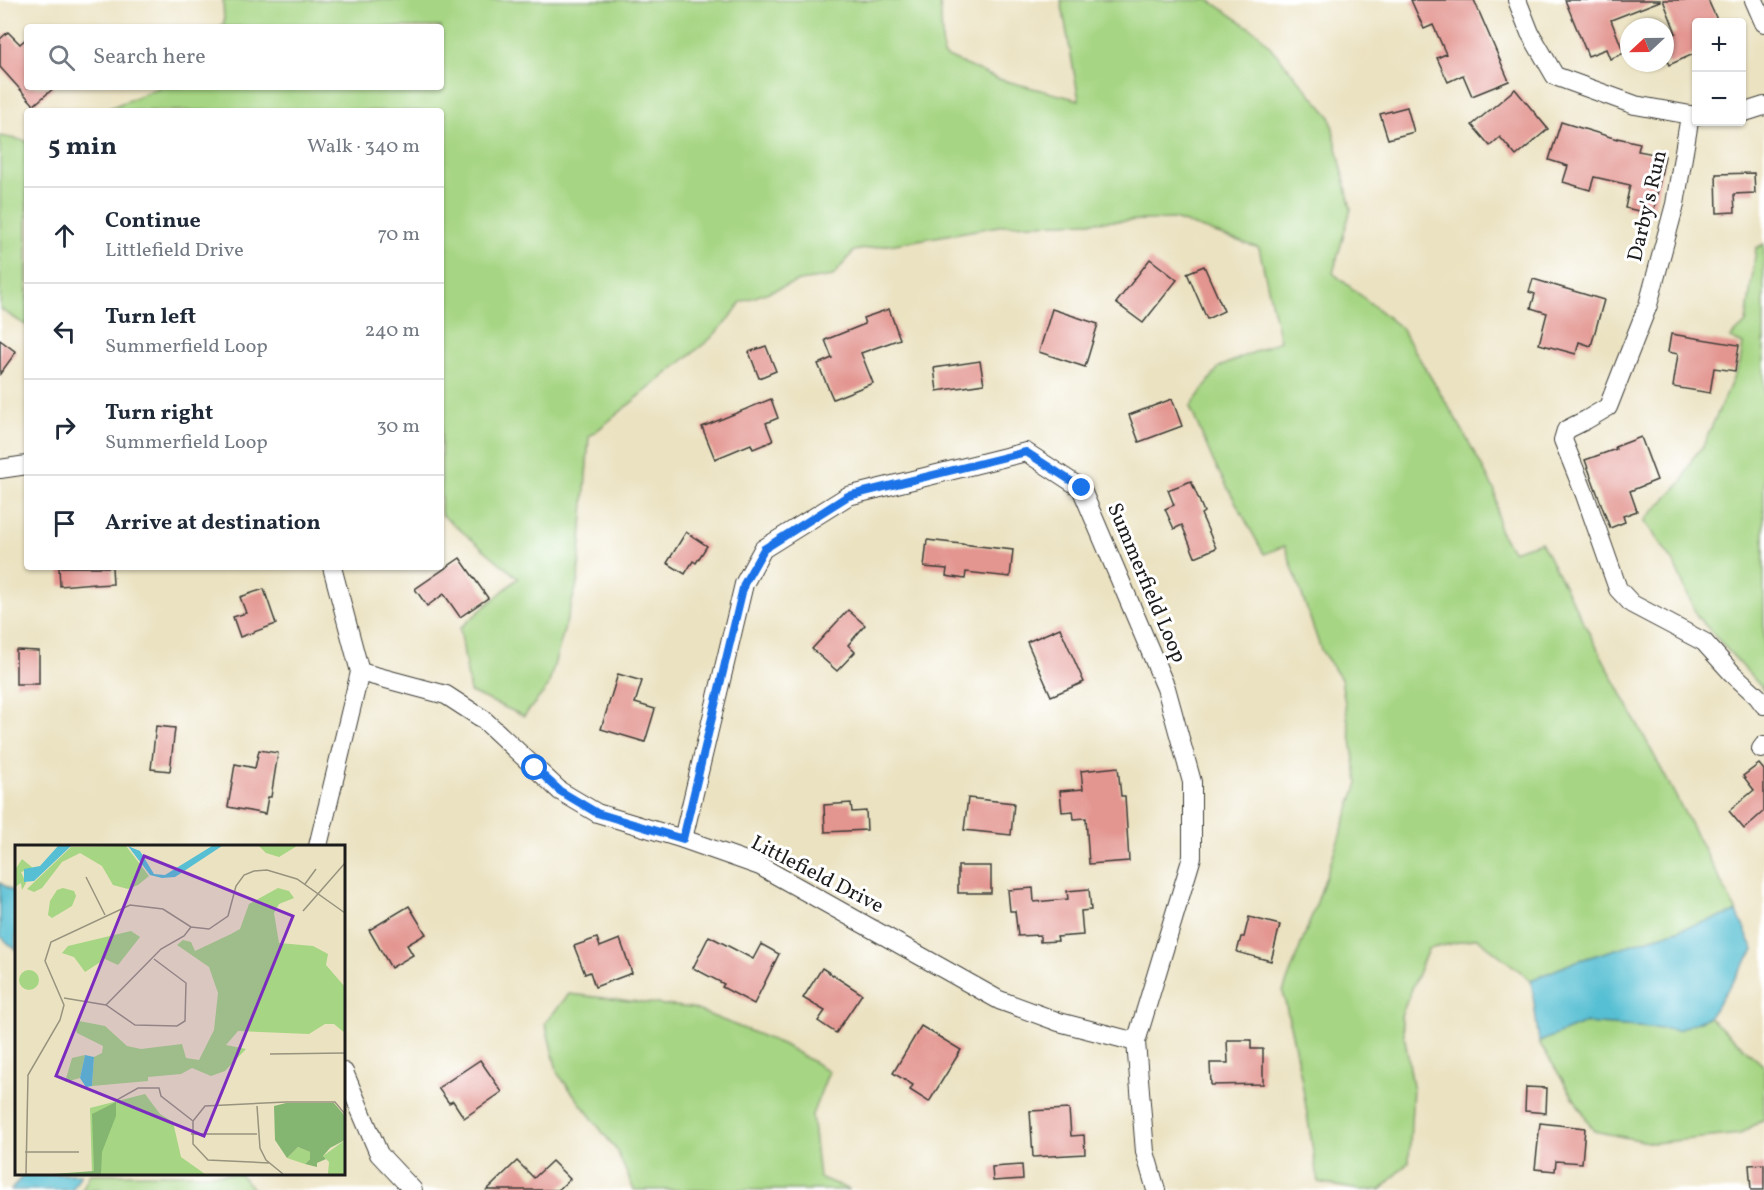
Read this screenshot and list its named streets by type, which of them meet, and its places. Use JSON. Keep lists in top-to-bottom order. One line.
{"streets":{"street":["Darby's Run","Summerfield Loop","Littlefield Drive"]},"crossings":[["Summerfield Loop","Littlefield Drive"]],"north":"left","page":{"map_buttons":["+","−"],"search":"Search here","heading":["5 min","Walk · 340 m"],"list":[["Continue","Littlefield Drive","70 m"],["Turn left","Summerfield Loop","240 m"],["Turn right","Summerfield Loop","30 m"],"Arrive at destination"]}}
